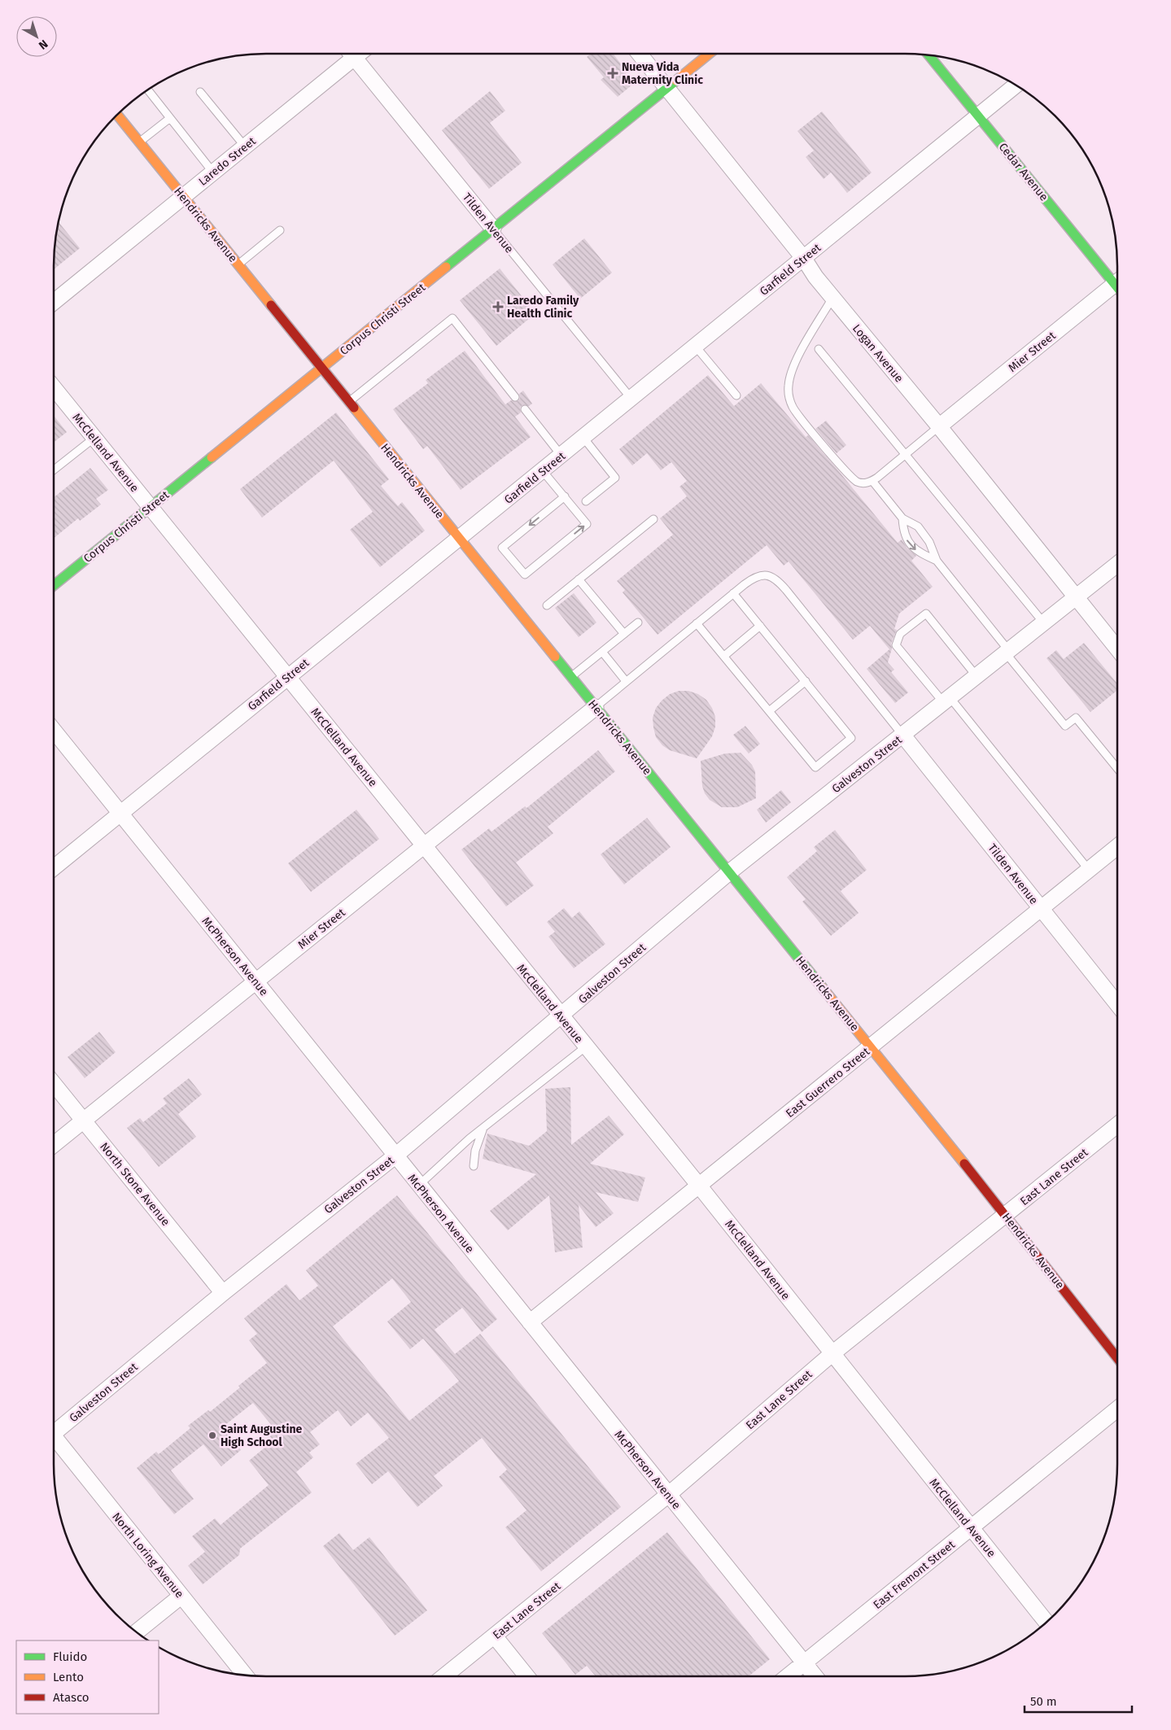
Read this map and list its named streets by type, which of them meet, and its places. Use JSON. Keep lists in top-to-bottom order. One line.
{"streets":{"street":["Laredo Street","Cedar Avenue","Tilden Avenue","Hendricks Avenue","Garfield Street","Corpus Christi Street","Mier Street","Logan Avenue","McClelland Avenue","Galveston Street","McPherson Avenue","East Guerrero Street","East Lane Street","North Stone Avenue","North Loring Avenue","East Fremont Street"]},"crossings":[["Laredo Street","Hendricks Avenue"],["Cedar Avenue","Garfield Street"],["Tilden Avenue","Garfield Street"],["Tilden Avenue","Corpus Christi Street"],["Tilden Avenue","Galveston Street"],["Tilden Avenue","East Guerrero Street"],["Hendricks Avenue","Garfield Street"],["Hendricks Avenue","Corpus Christi Street"],["Hendricks Avenue","Mier Street"],["Hendricks Avenue","Galveston Street"],["Hendricks Avenue","East Guerrero Street"],["Hendricks Avenue","East Lane Street"],["Garfield Street","Logan Avenue"],["Garfield Street","McClelland Avenue"],["Garfield Street","McPherson Avenue"],["Corpus Christi Street","Logan Avenue"],["Corpus Christi Street","McClelland Avenue"],["Mier Street","Logan Avenue"],["Mier Street","McClelland Avenue"],["Mier Street","McPherson Avenue"],["Mier Street","North Stone Avenue"],["Logan Avenue","Galveston Street"],["McClelland Avenue","Galveston Street"],["McClelland Avenue","East Guerrero Street"],["McClelland Avenue","East Lane Street"],["McClelland Avenue","East Fremont Street"],["Galveston Street","McPherson Avenue"],["Galveston Street","North Stone Avenue"],["McPherson Avenue","East Guerrero Street"],["McPherson Avenue","East Lane Street"],["McPherson Avenue","East Fremont Street"]],"places":{"health":["Nueva Vida Maternity Clinic","Laredo Family Health Clinic"],"other":["Saint Augustine High School"]},"legend":["Fluido","Lento","Atasco"],"scale_bar":"50 m","north":"bottom right"}
